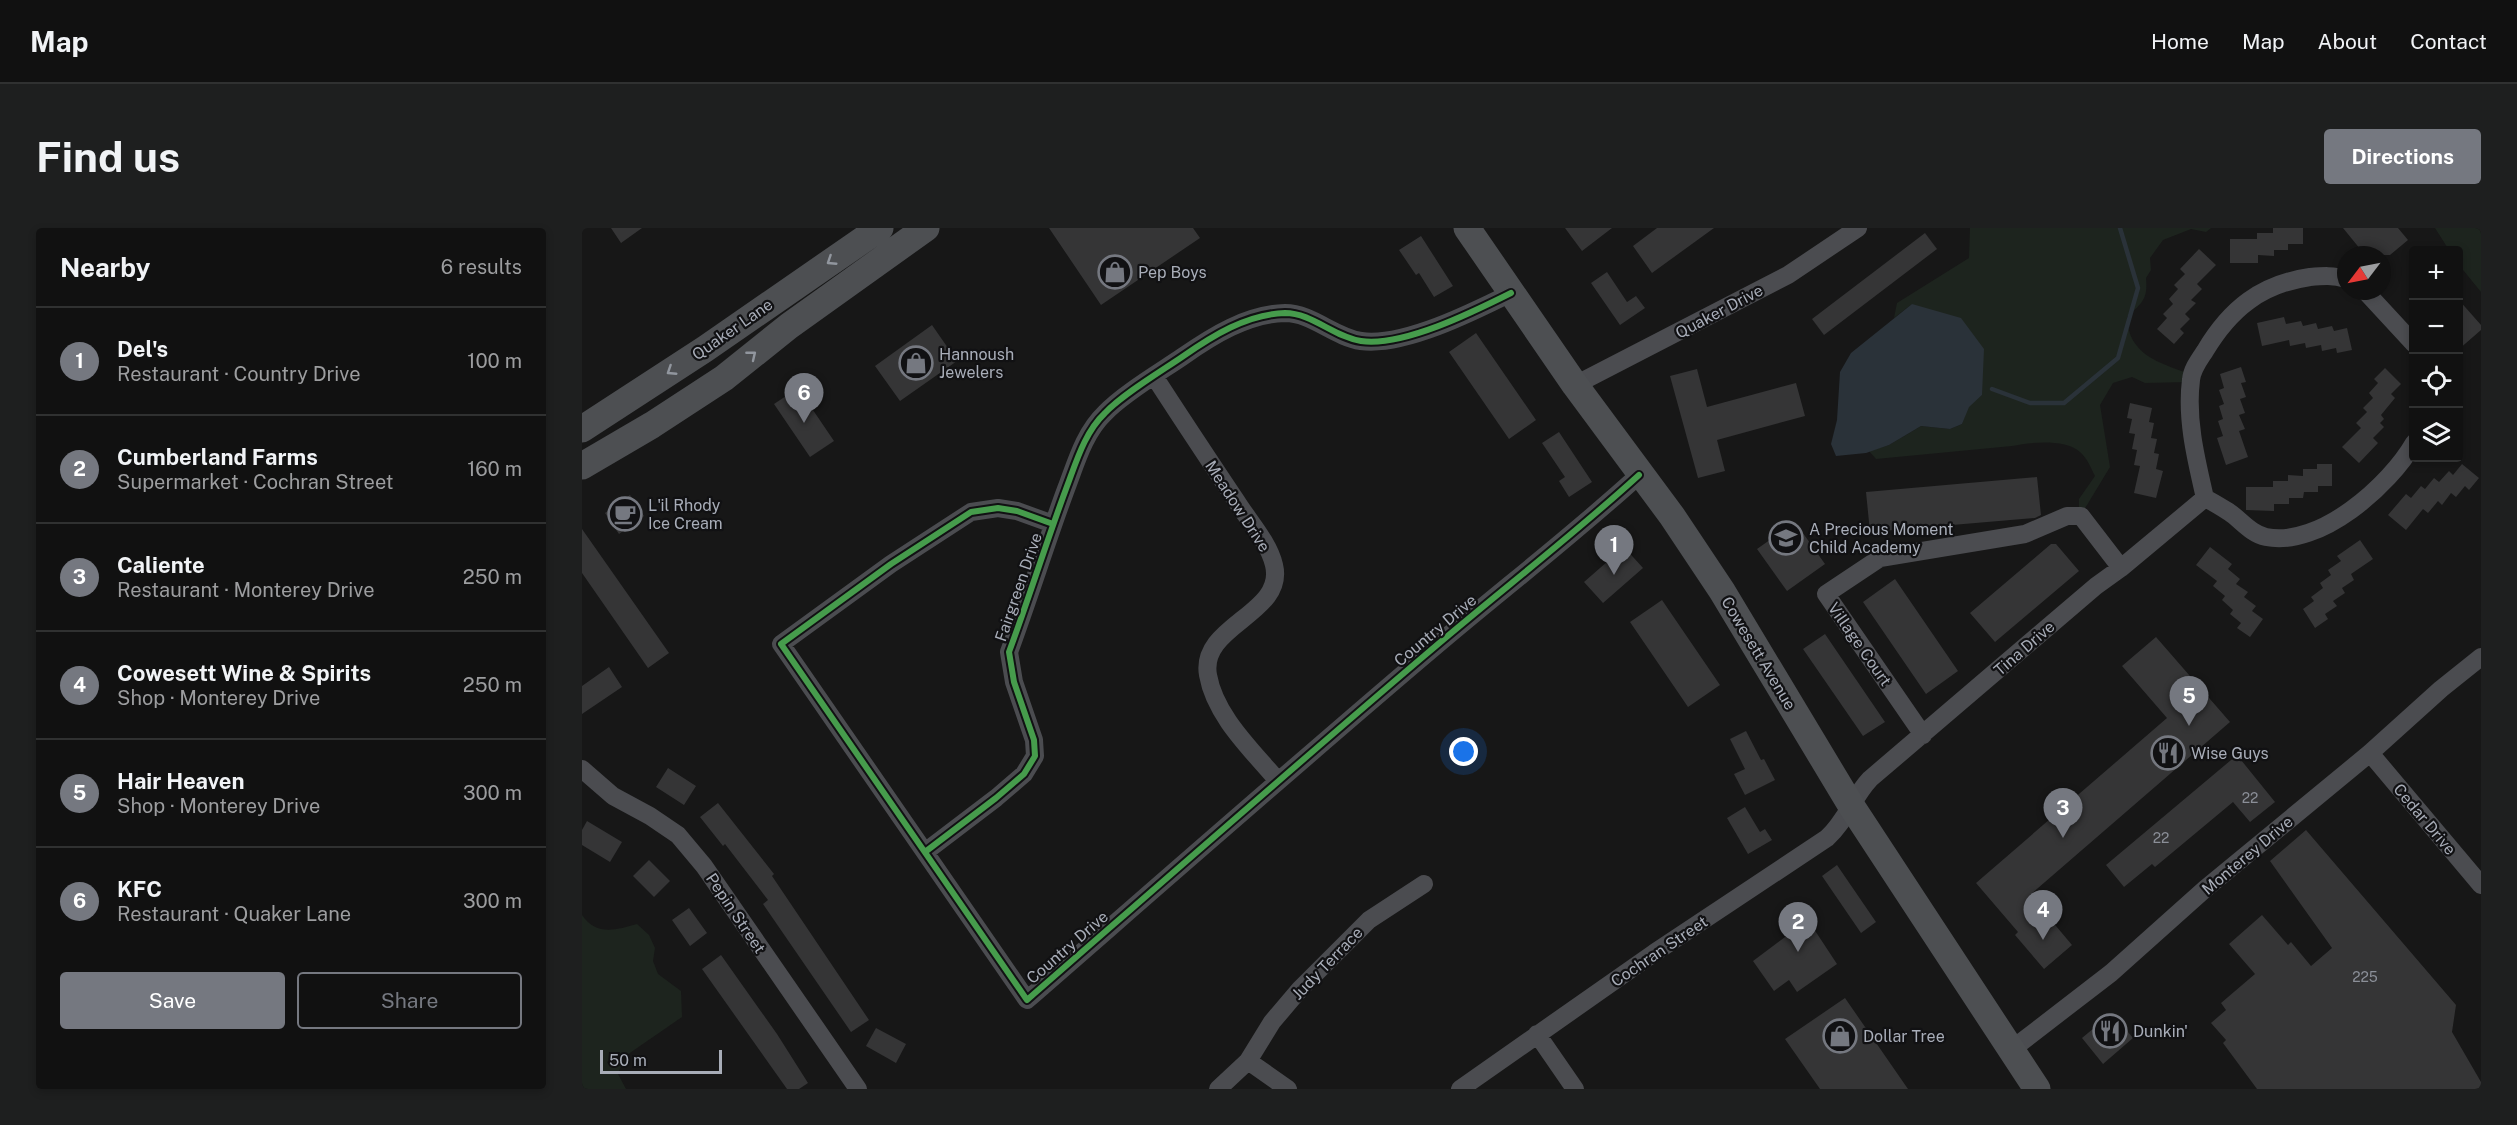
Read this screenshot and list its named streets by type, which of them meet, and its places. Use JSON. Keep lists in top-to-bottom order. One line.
{"streets":{"main road":["Quaker Lane","Cowesett Avenue"],"street":["Quaker Drive","Meadow Drive","Fairgreen Drive","Country Drive","Village Court","Tina Drive","Cedar Drive","Monterey Drive","Pepin Street","Cochran Street","Judy Terrace"]},"crossings":[["Quaker Drive","Cowesett Avenue"],["Meadow Drive","Fairgreen Drive"],["Meadow Drive","Country Drive"],["Fairgreen Drive","Country Drive"],["Fairgreen Drive","Cowesett Avenue"],["Country Drive","Cowesett Avenue"],["Village Court","Tina Drive"],["Tina Drive","Cowesett Avenue"],["Tina Drive","Cochran Street"],["Cowesett Avenue","Monterey Drive"],["Cowesett Avenue","Cochran Street"],["Cedar Drive","Monterey Drive"]],"places":{"shop":["Pep Boys","Hannoush Jewelers","Dollar Tree"],"cafe":["L'il Rhody Ice Cream"],"school or university":["A Precious Moment Child Academy"],"restaurant":["Wise Guys","Dunkin'"]},"house_numbers":["22","22","225"],"scale_bar":"50 m","north":"bottom left","page":{"header":"Map","nav":["Home","Map","About","Contact"],"buttons":["Directions",["Save","Share"]],"title":"Find us","heading":["Nearby","6 results"],"map_buttons":["+","−"],"list":[{"mark":"1","name":"Del's","note":"Restaurant · Country Drive","value":"100 m"},{"mark":"2","name":"Cumberland Farms","note":"Supermarket · Cochran Street","value":"160 m"},{"mark":"3","name":"Caliente","note":"Restaurant · Monterey Drive","value":"250 m"},{"mark":"4","name":"Cowesett Wine & Spirits","note":"Shop · Monterey Drive","value":"250 m"},{"mark":"5","name":"Hair Heaven","note":"Shop · Monterey Drive","value":"300 m"},{"mark":"6","name":"KFC","note":"Restaurant · Quaker Lane","value":"300 m"}],"pins":["6","1","5","3","4","2"],"scale":"50 m"}}
